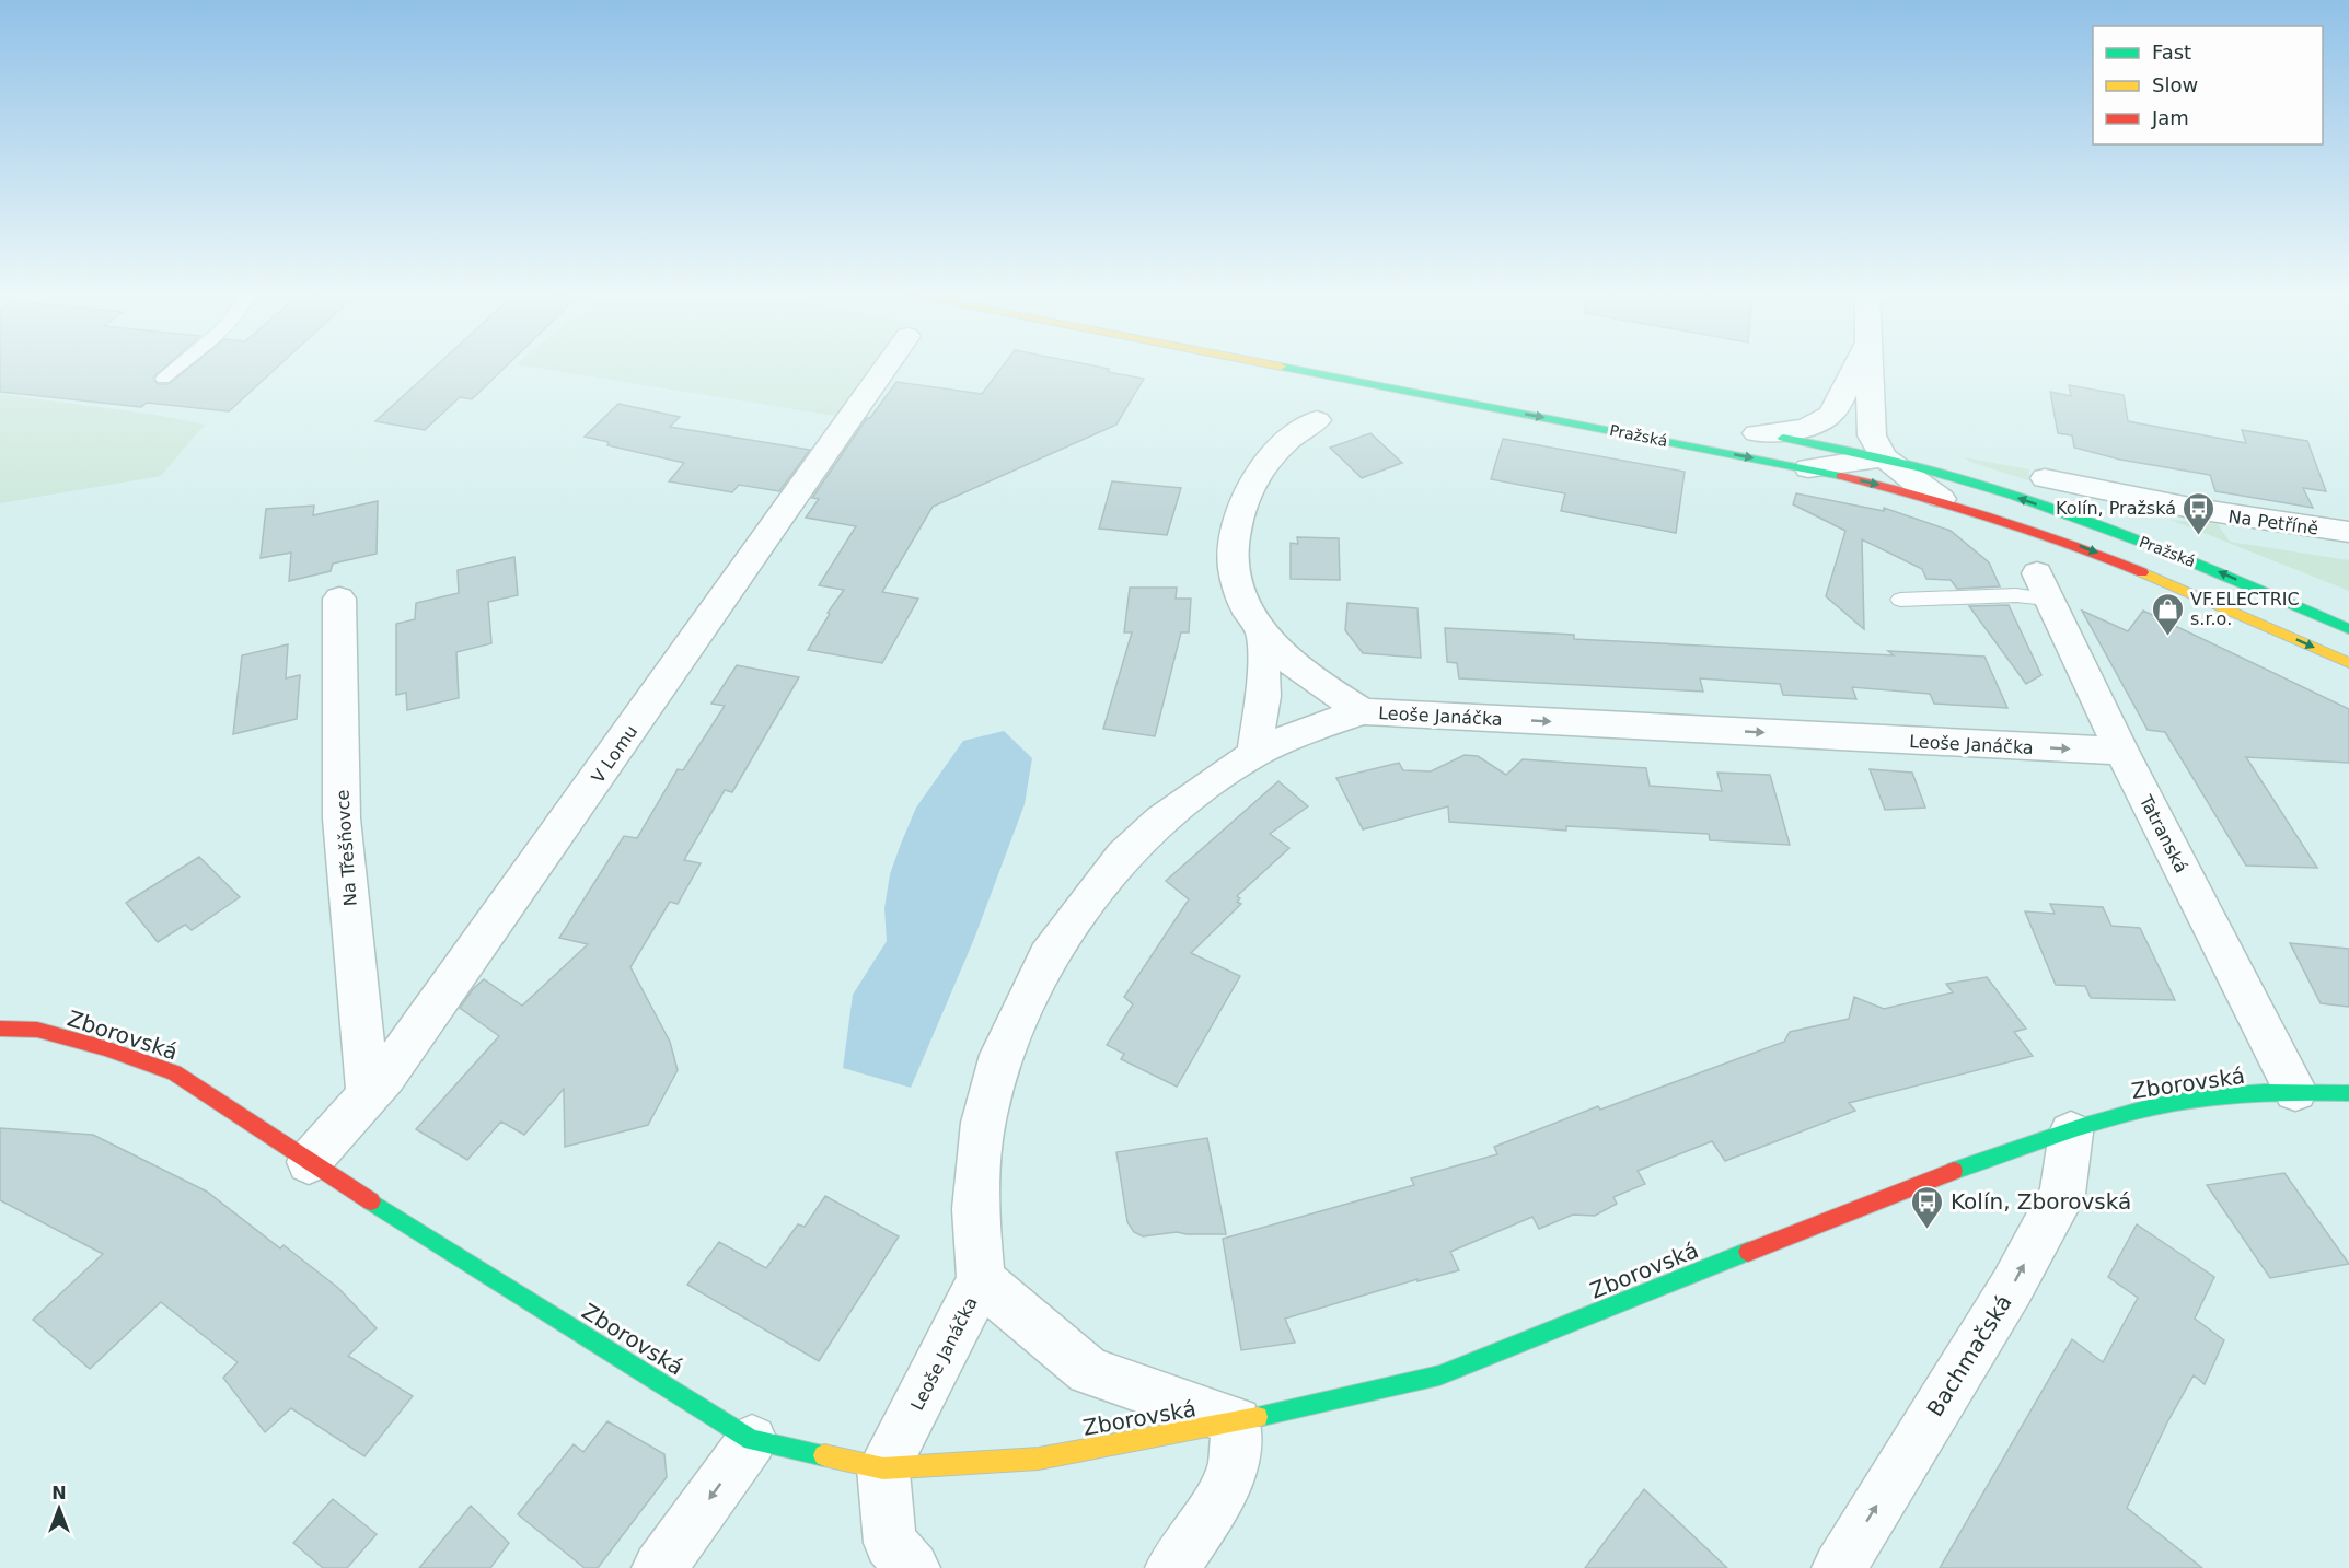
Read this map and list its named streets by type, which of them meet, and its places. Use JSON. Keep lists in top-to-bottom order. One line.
{"streets":{"street":["Pražská","Na Petříně","Leoše Janáčka","V Lomu","Tatranská","Na Třešňovce","Zborovská","Bachmačská"]},"crossings":[["Leoše Janáčka","Tatranská"],["Leoše Janáčka","Zborovská"],["V Lomu","Na Třešňovce"],["V Lomu","Zborovská"],["Tatranská","Zborovská"],["Zborovská","Bachmačská"]],"one_way":["Leoše Janáčka","Bachmačská"],"places":{"bus stop":["Kolín, Pražská","Kolín, Zborovská"],"shop":["VF.ELECTRIC s.r.o."]},"legend":["Fast","Slow","Jam"],"north":"top"}
